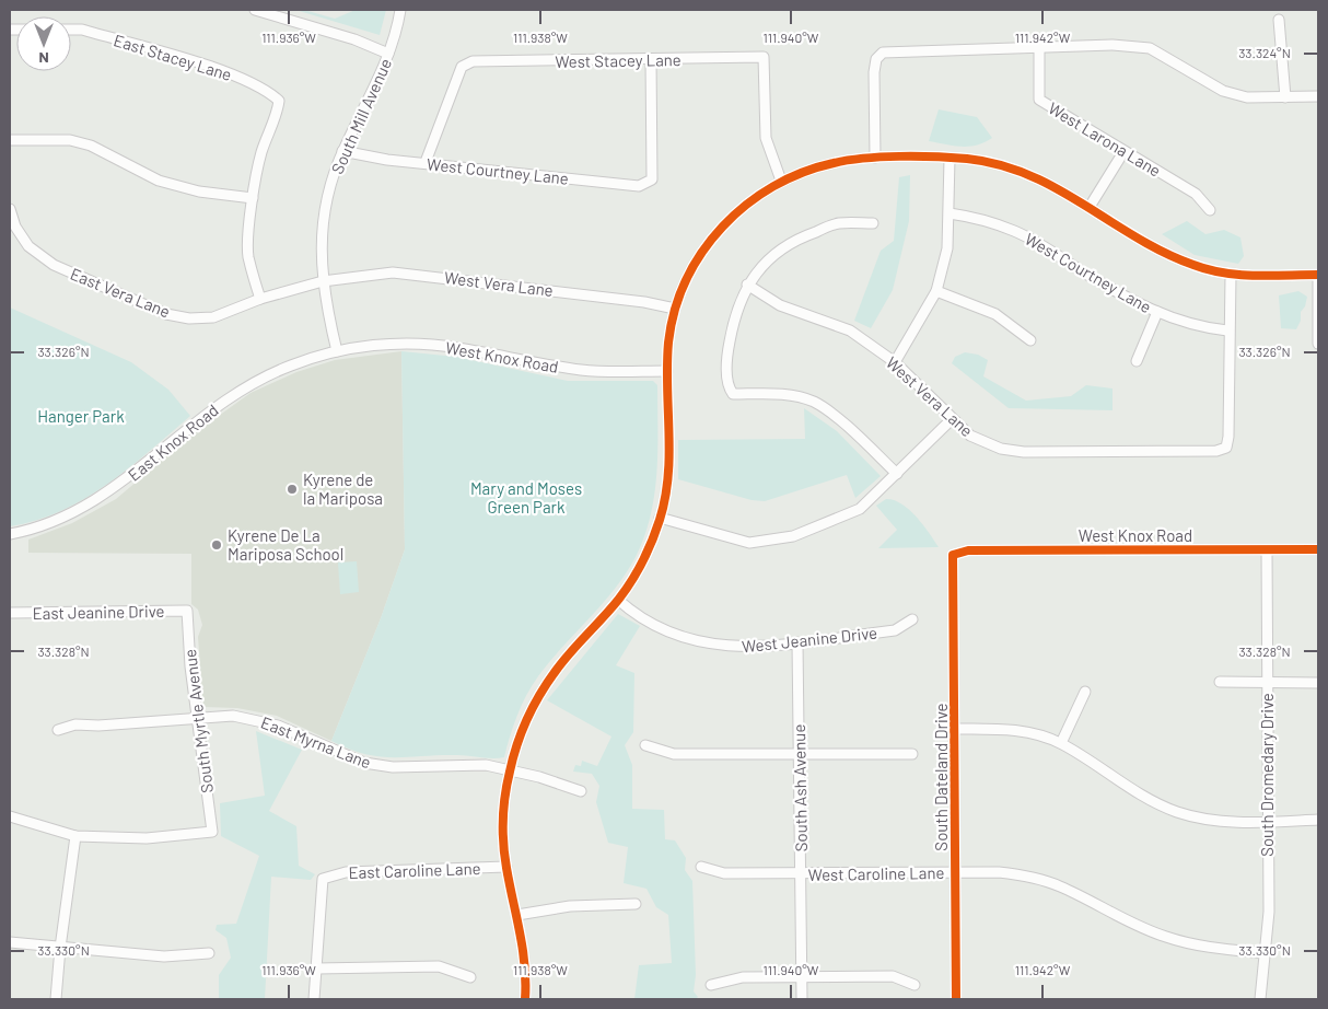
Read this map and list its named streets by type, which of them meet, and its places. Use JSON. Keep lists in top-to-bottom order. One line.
{"streets":{"street":["East Stacey Lane","West Stacey Lane","South Mill Avenue","West Larona Lane","West Courtney Lane","West Vera Lane","East Vera Lane","West Knox Road","East Knox Road","East Jeanine Drive","West Jeanine Drive","South Myrtle Avenue","East Myrna Lane","South Dromedary Drive","South Dateland Drive","South Ash Avenue","East Caroline Lane","West Caroline Lane"]},"crossings":[["West Stacey Lane","West Courtney Lane"],["South Mill Avenue","West Courtney Lane"],["South Mill Avenue","West Vera Lane"],["South Mill Avenue","East Vera Lane"],["South Mill Avenue","West Knox Road"],["South Mill Avenue","East Knox Road"],["West Courtney Lane","West Vera Lane"],["West Vera Lane","East Vera Lane"],["West Knox Road","East Knox Road"],["West Knox Road","South Dromedary Drive"],["West Knox Road","South Dateland Drive"],["East Jeanine Drive","South Myrtle Avenue"],["West Jeanine Drive","South Ash Avenue"],["South Myrtle Avenue","East Myrna Lane"],["South Dromedary Drive","West Caroline Lane"],["South Dateland Drive","West Caroline Lane"],["South Ash Avenue","West Caroline Lane"]],"parks":["Hanger Park","Mary and Moses Green Park"],"places":["Kyrene de la Mariposa","Kyrene De La Mariposa School"],"north":"bottom","coordinates":["111.936°W","111.938°W","111.940°W","111.942°W","33.324°N","33.326°N","33.328°N","33.330°N"]}
